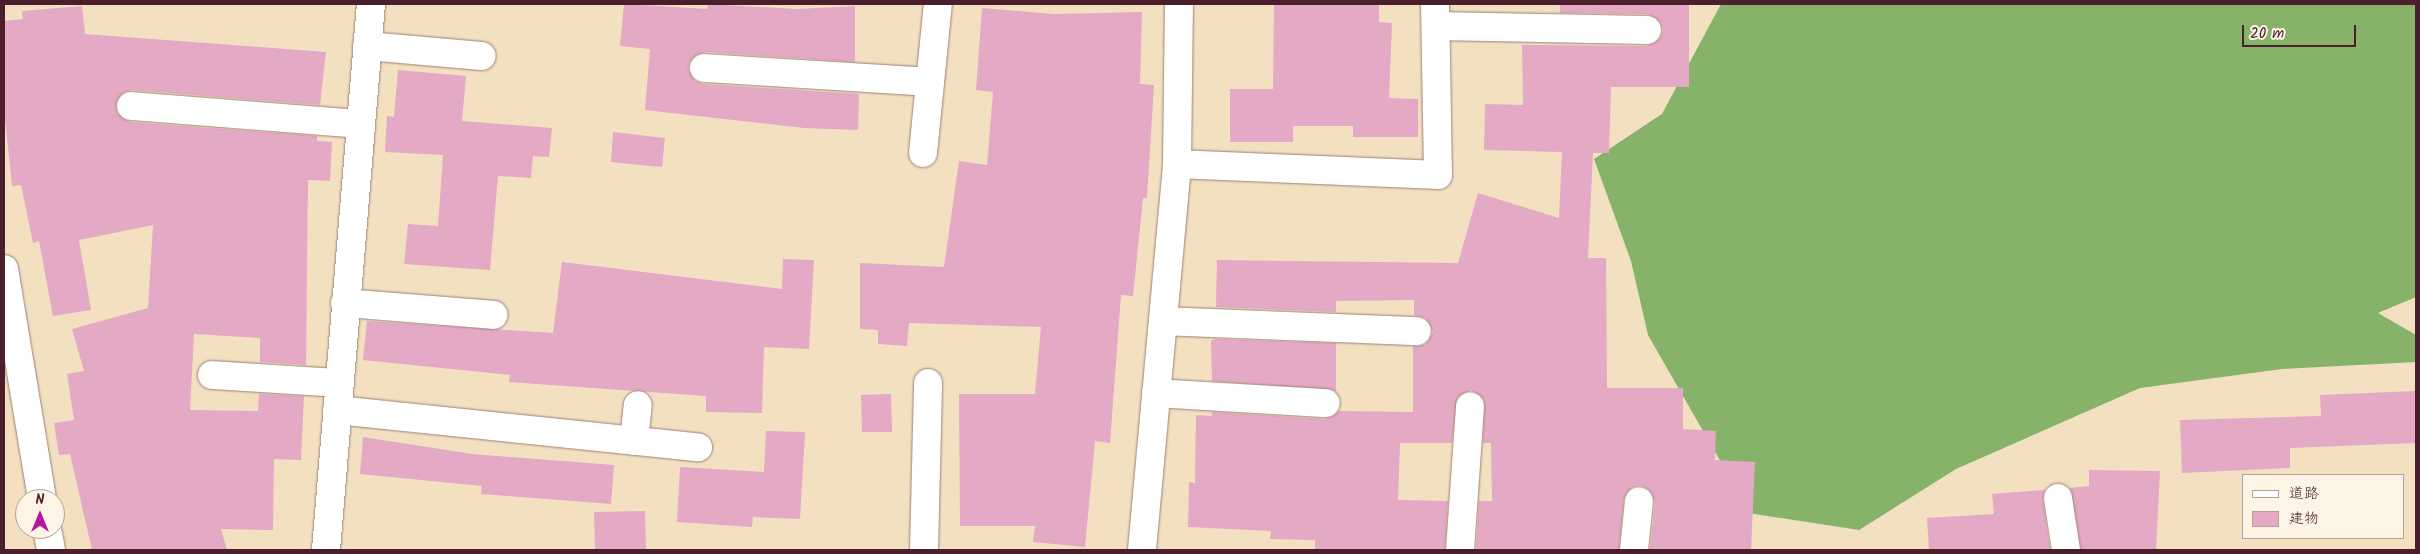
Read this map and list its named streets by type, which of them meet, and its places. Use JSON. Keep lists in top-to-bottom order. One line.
{"legend":["道路","建物"],"scale_bar":"20 m","north":"top"}
